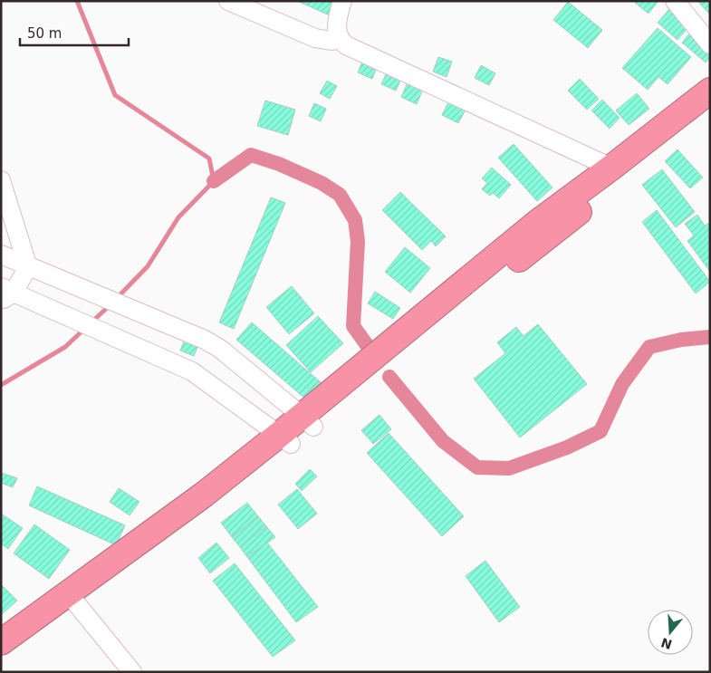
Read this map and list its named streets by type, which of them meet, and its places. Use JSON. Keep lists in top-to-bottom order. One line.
{"scale_bar":"50 m","north":"bottom"}
